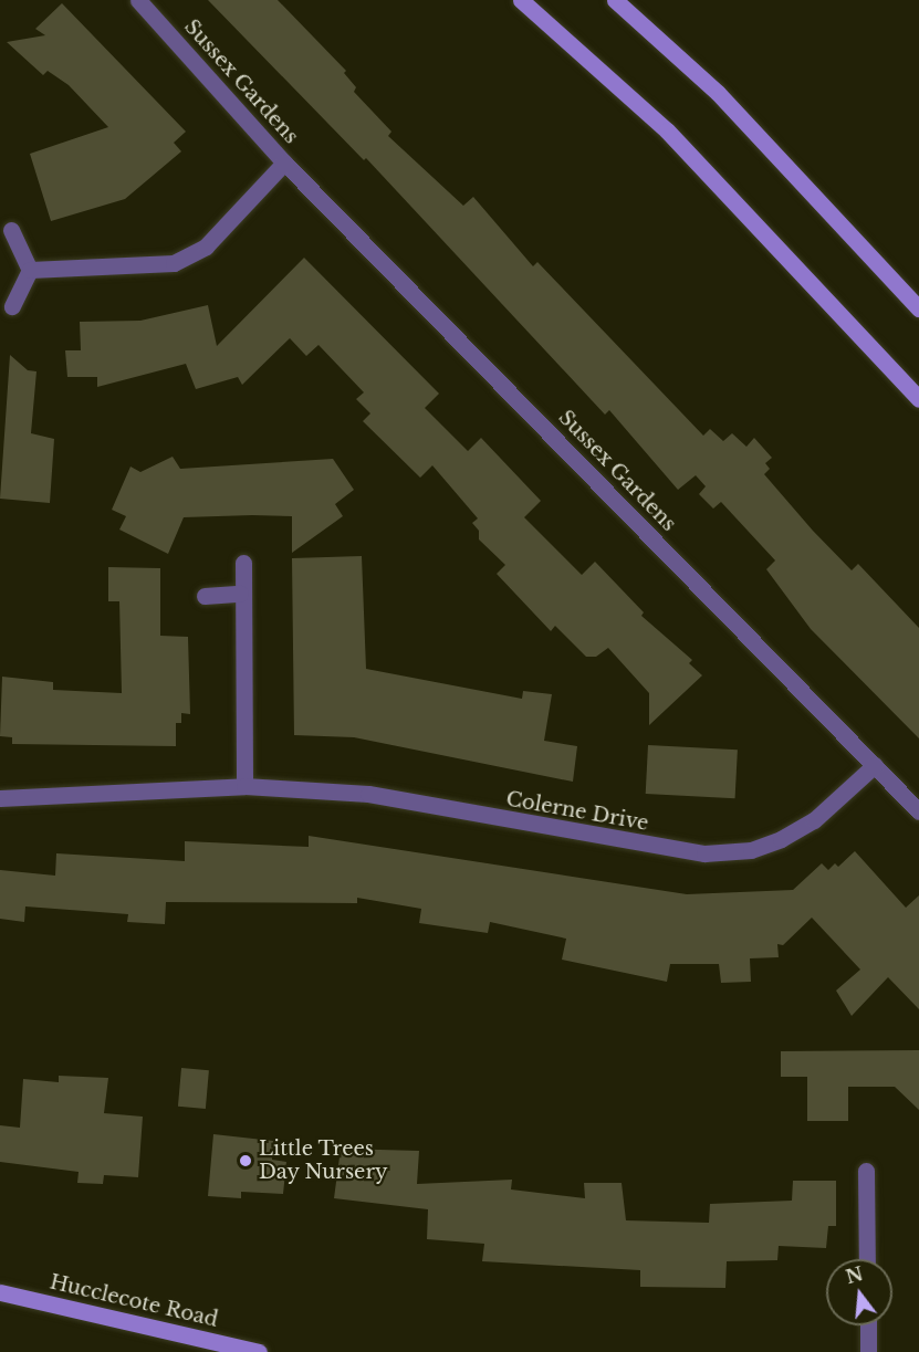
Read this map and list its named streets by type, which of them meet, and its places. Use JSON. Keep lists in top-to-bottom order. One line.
{"streets":{"street":["Sussex Gardens","Colerne Drive","Hucclecote Road"]},"crossings":[["Sussex Gardens","Colerne Drive"]],"places":["Little Trees Day Nursery"],"north":"top"}
